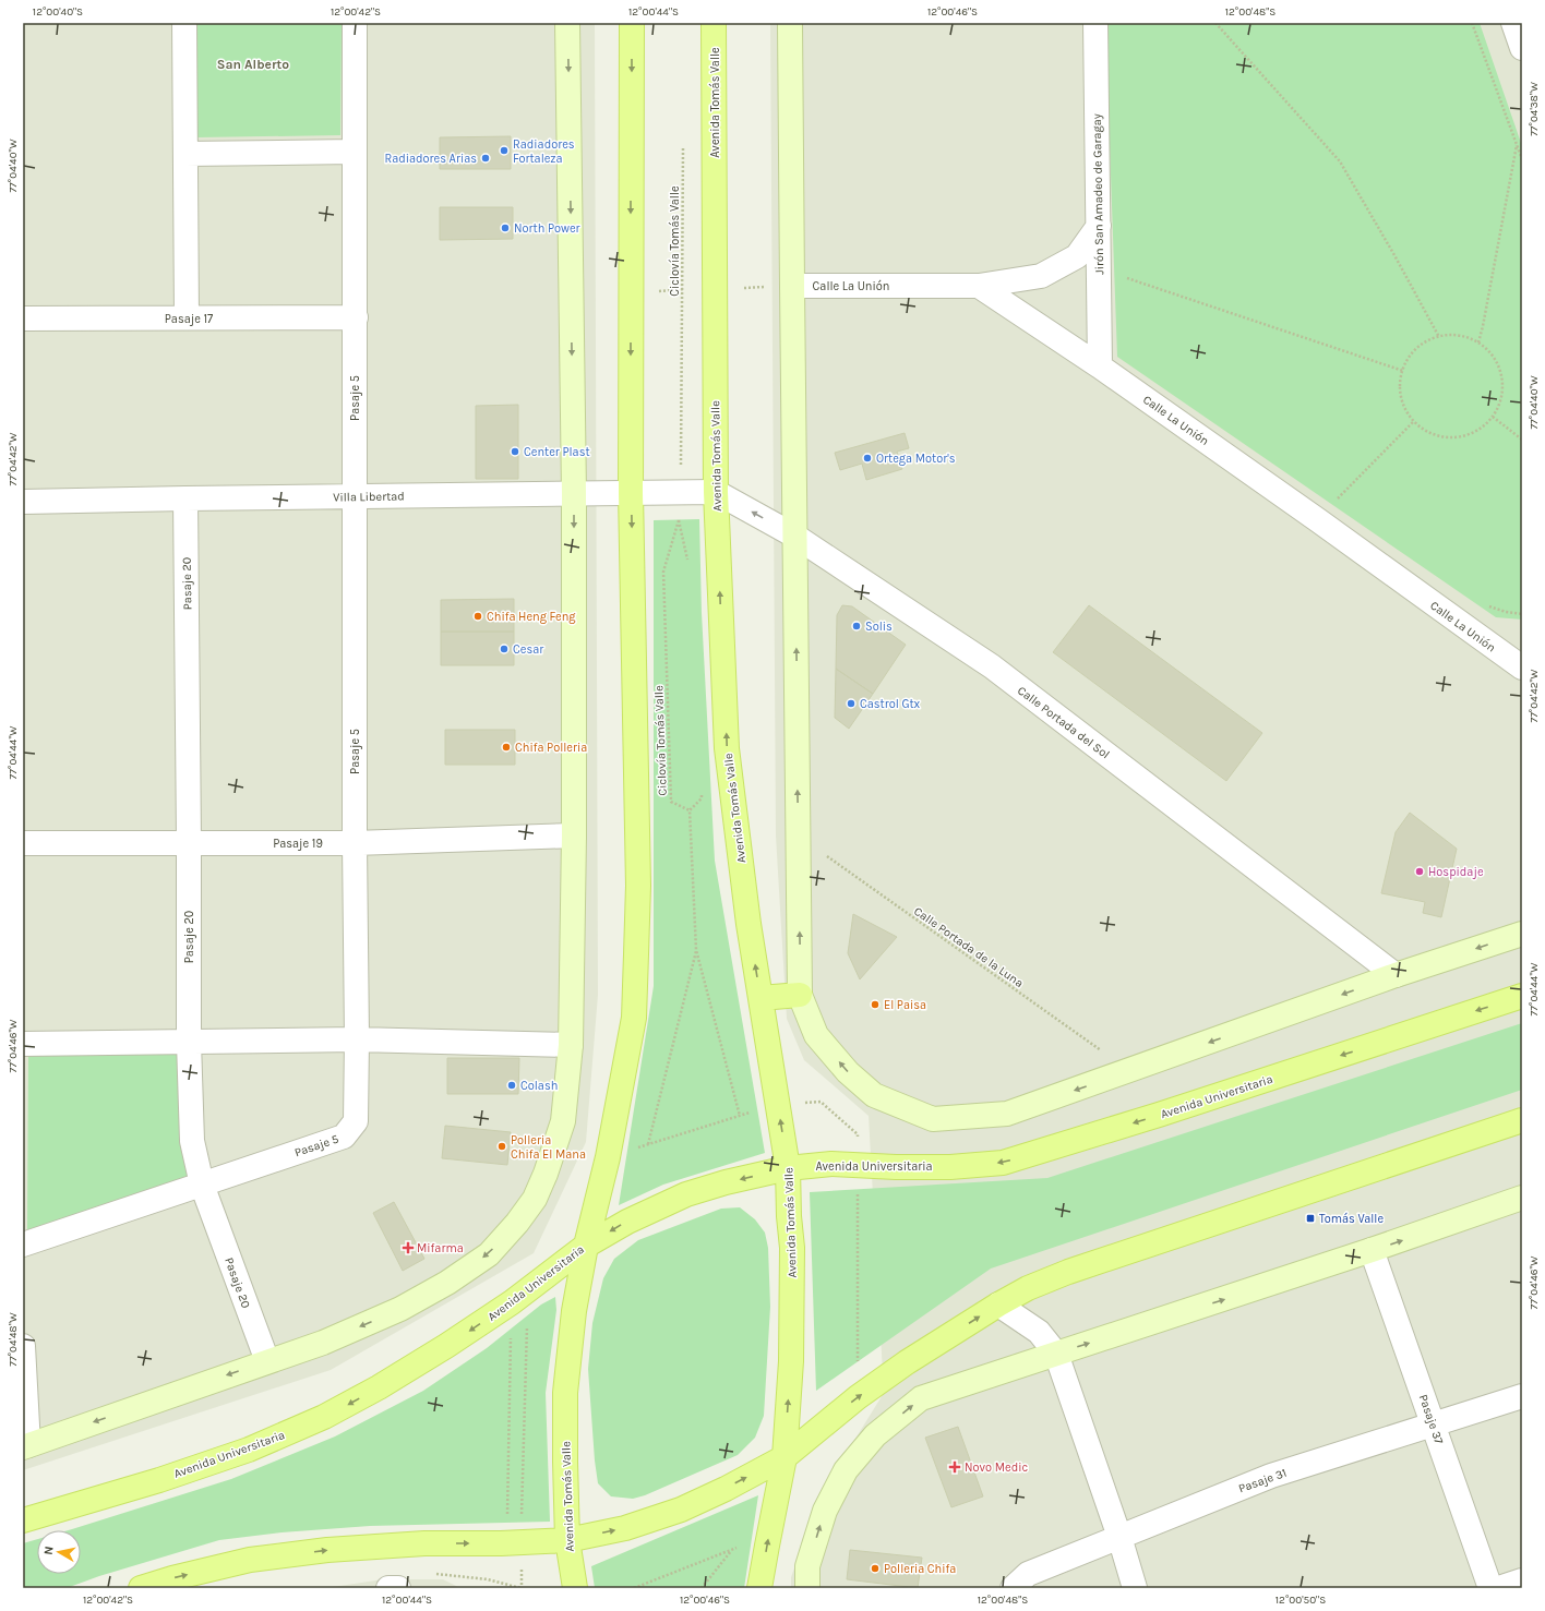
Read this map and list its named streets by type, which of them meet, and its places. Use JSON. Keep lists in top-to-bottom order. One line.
{"streets":{"main road":["Avenida Tomás Valle","Avenida Universitaria"],"street":["Jirón San Amadeo de Garagay","Calle La Unión","Pasaje 17","Pasaje 5","Villa Libertad","Pasaje 20","Calle Portada del Sol","Pasaje 19","Pasaje 37","Pasaje 31"],"path":["Ciclovía Tomás Valle","Calle Portada de la Luna"]},"crossings":[["Avenida Tomás Valle","Villa Libertad"],["Avenida Tomás Valle","Calle Portada del Sol"],["Avenida Tomás Valle","Avenida Universitaria"],["Jirón San Amadeo de Garagay","Calle La Unión"],["Pasaje 17","Pasaje 5"],["Pasaje 5","Villa Libertad"],["Pasaje 5","Pasaje 20"],["Pasaje 5","Pasaje 19"],["Villa Libertad","Pasaje 20"],["Villa Libertad","Calle Portada del Sol"],["Pasaje 20","Pasaje 19"],["Pasaje 37","Pasaje 31"]],"districts":["San Alberto"],"places":{"other":["Radiadores Fortaleza","Radiadores Arias","North Power","Center Plast","Ortega Motor's","Chifa Heng Feng","Solis","Cesar","Castrol Gtx","Chifa Polleria","Hospidaje","El Paisa","Colash","Polleria Chifa El Mana","Polleria Chifa"],"transit":["Tomás Valle"],"health":["Mifarma","Novo Medic"]},"north":"left","coordinates":["12°00'40\"S","12°00'42\"S","12°00'44\"S","12°00'46\"S","12°00'48\"S","77°04'38\"W","77°04'40\"W","77°04'42\"W","77°04'44\"W","77°04'46\"W","77°04'48\"W","12°00'50\"S"]}
